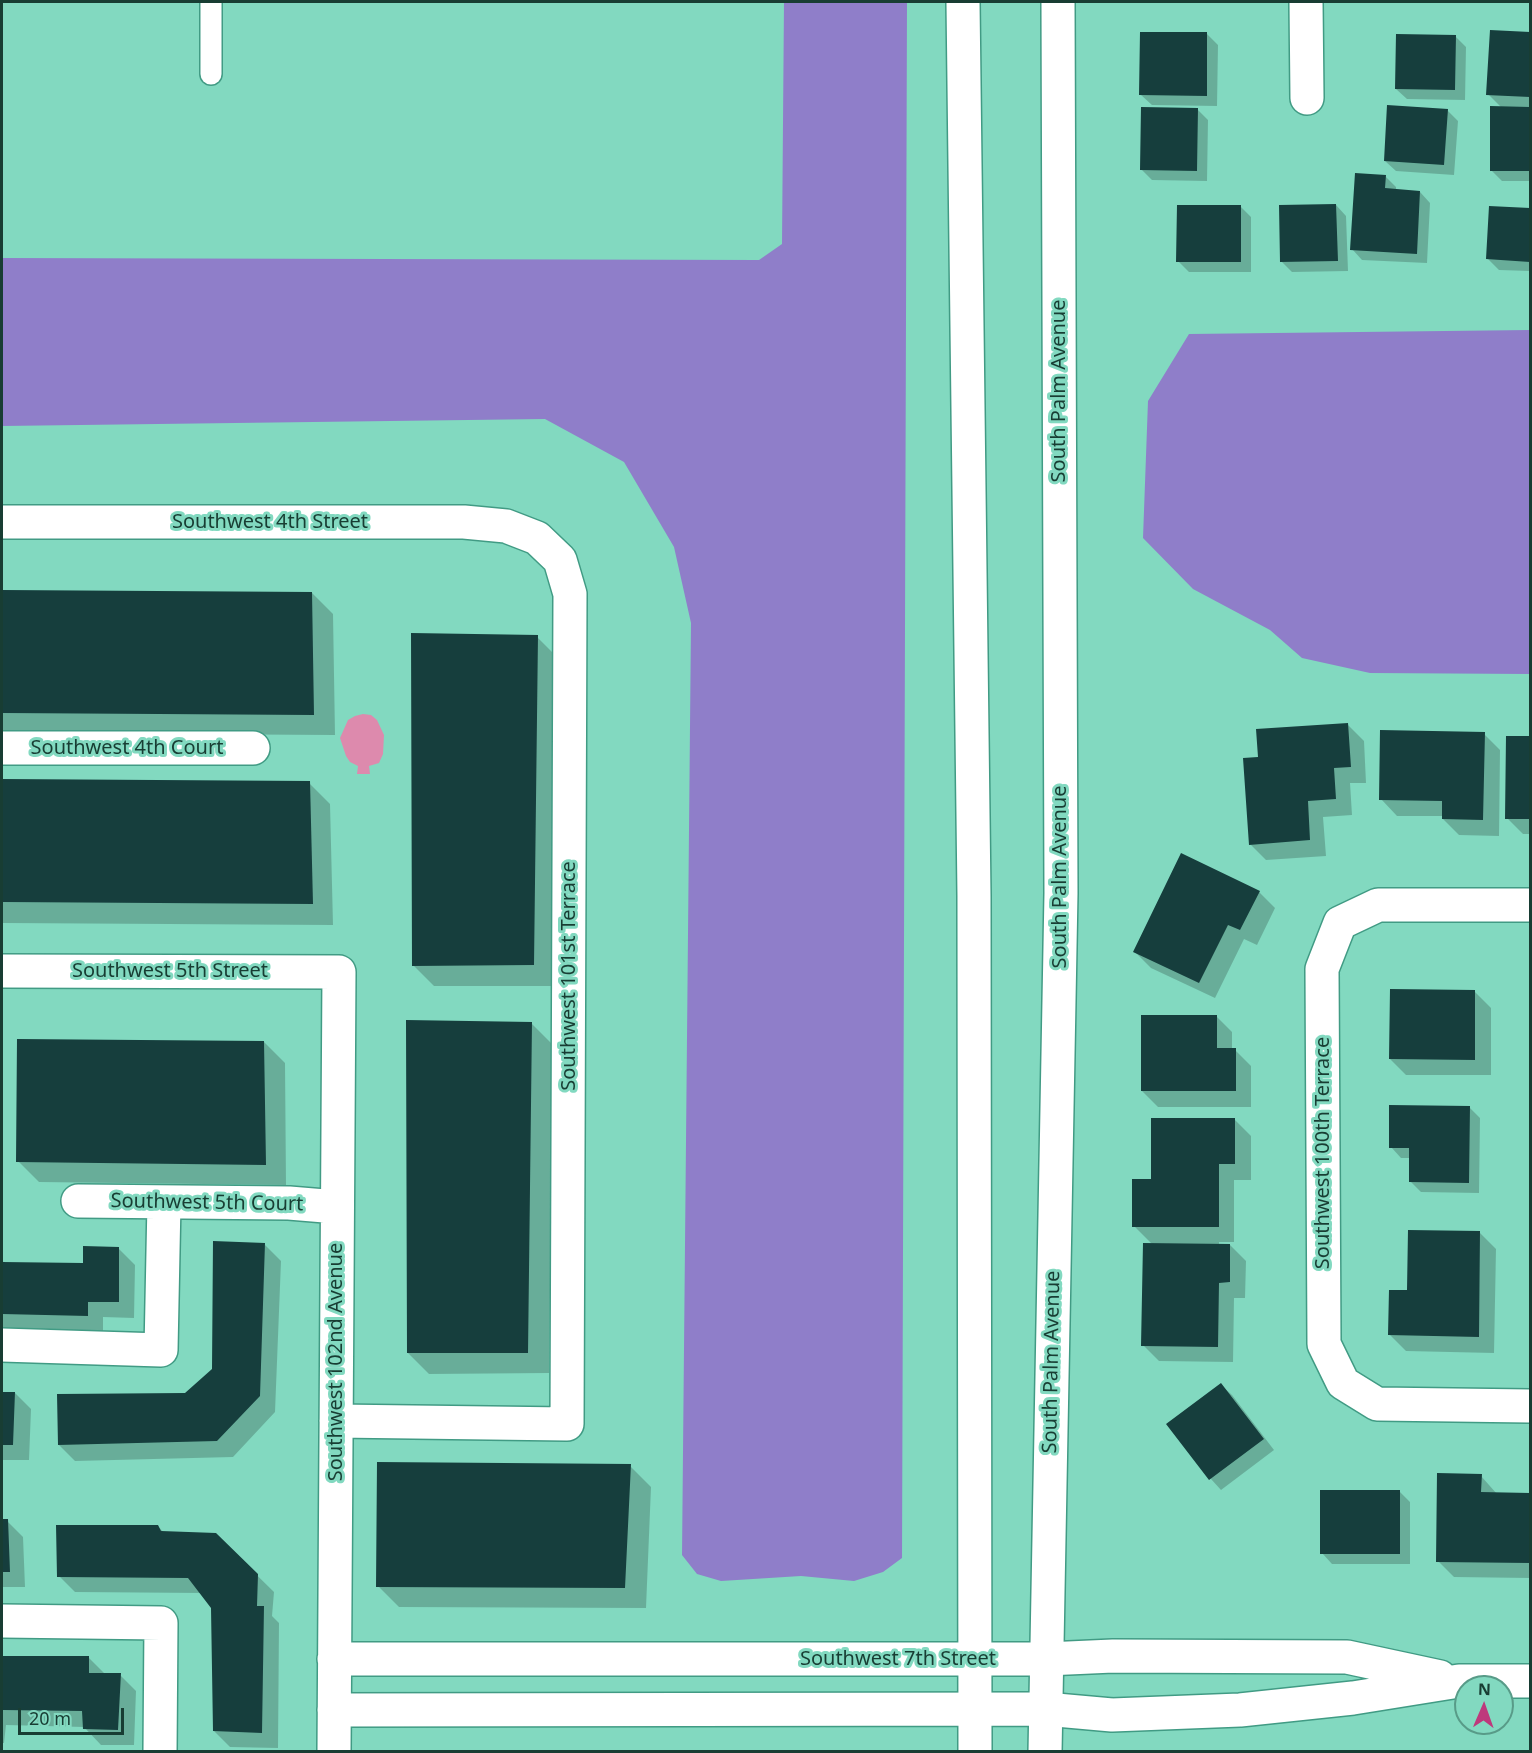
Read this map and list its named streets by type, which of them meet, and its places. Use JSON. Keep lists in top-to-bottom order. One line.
{"streets":{"street":["South Palm Avenue","Southwest 4th Street","Southwest 4th Court","Southwest 5th Street","Southwest 101st Terrace","Southwest 100th Terrace","Southwest 5th Court","Southwest 102nd Avenue","Southwest 7th Street"]},"crossings":[["South Palm Avenue","Southwest 7th Street"],["Southwest 4th Street","Southwest 101st Terrace"],["Southwest 5th Street","Southwest 102nd Avenue"],["Southwest 101st Terrace","Southwest 102nd Avenue"],["Southwest 5th Court","Southwest 102nd Avenue"],["Southwest 102nd Avenue","Southwest 7th Street"]],"scale_bar":"20 m","north":"top"}
